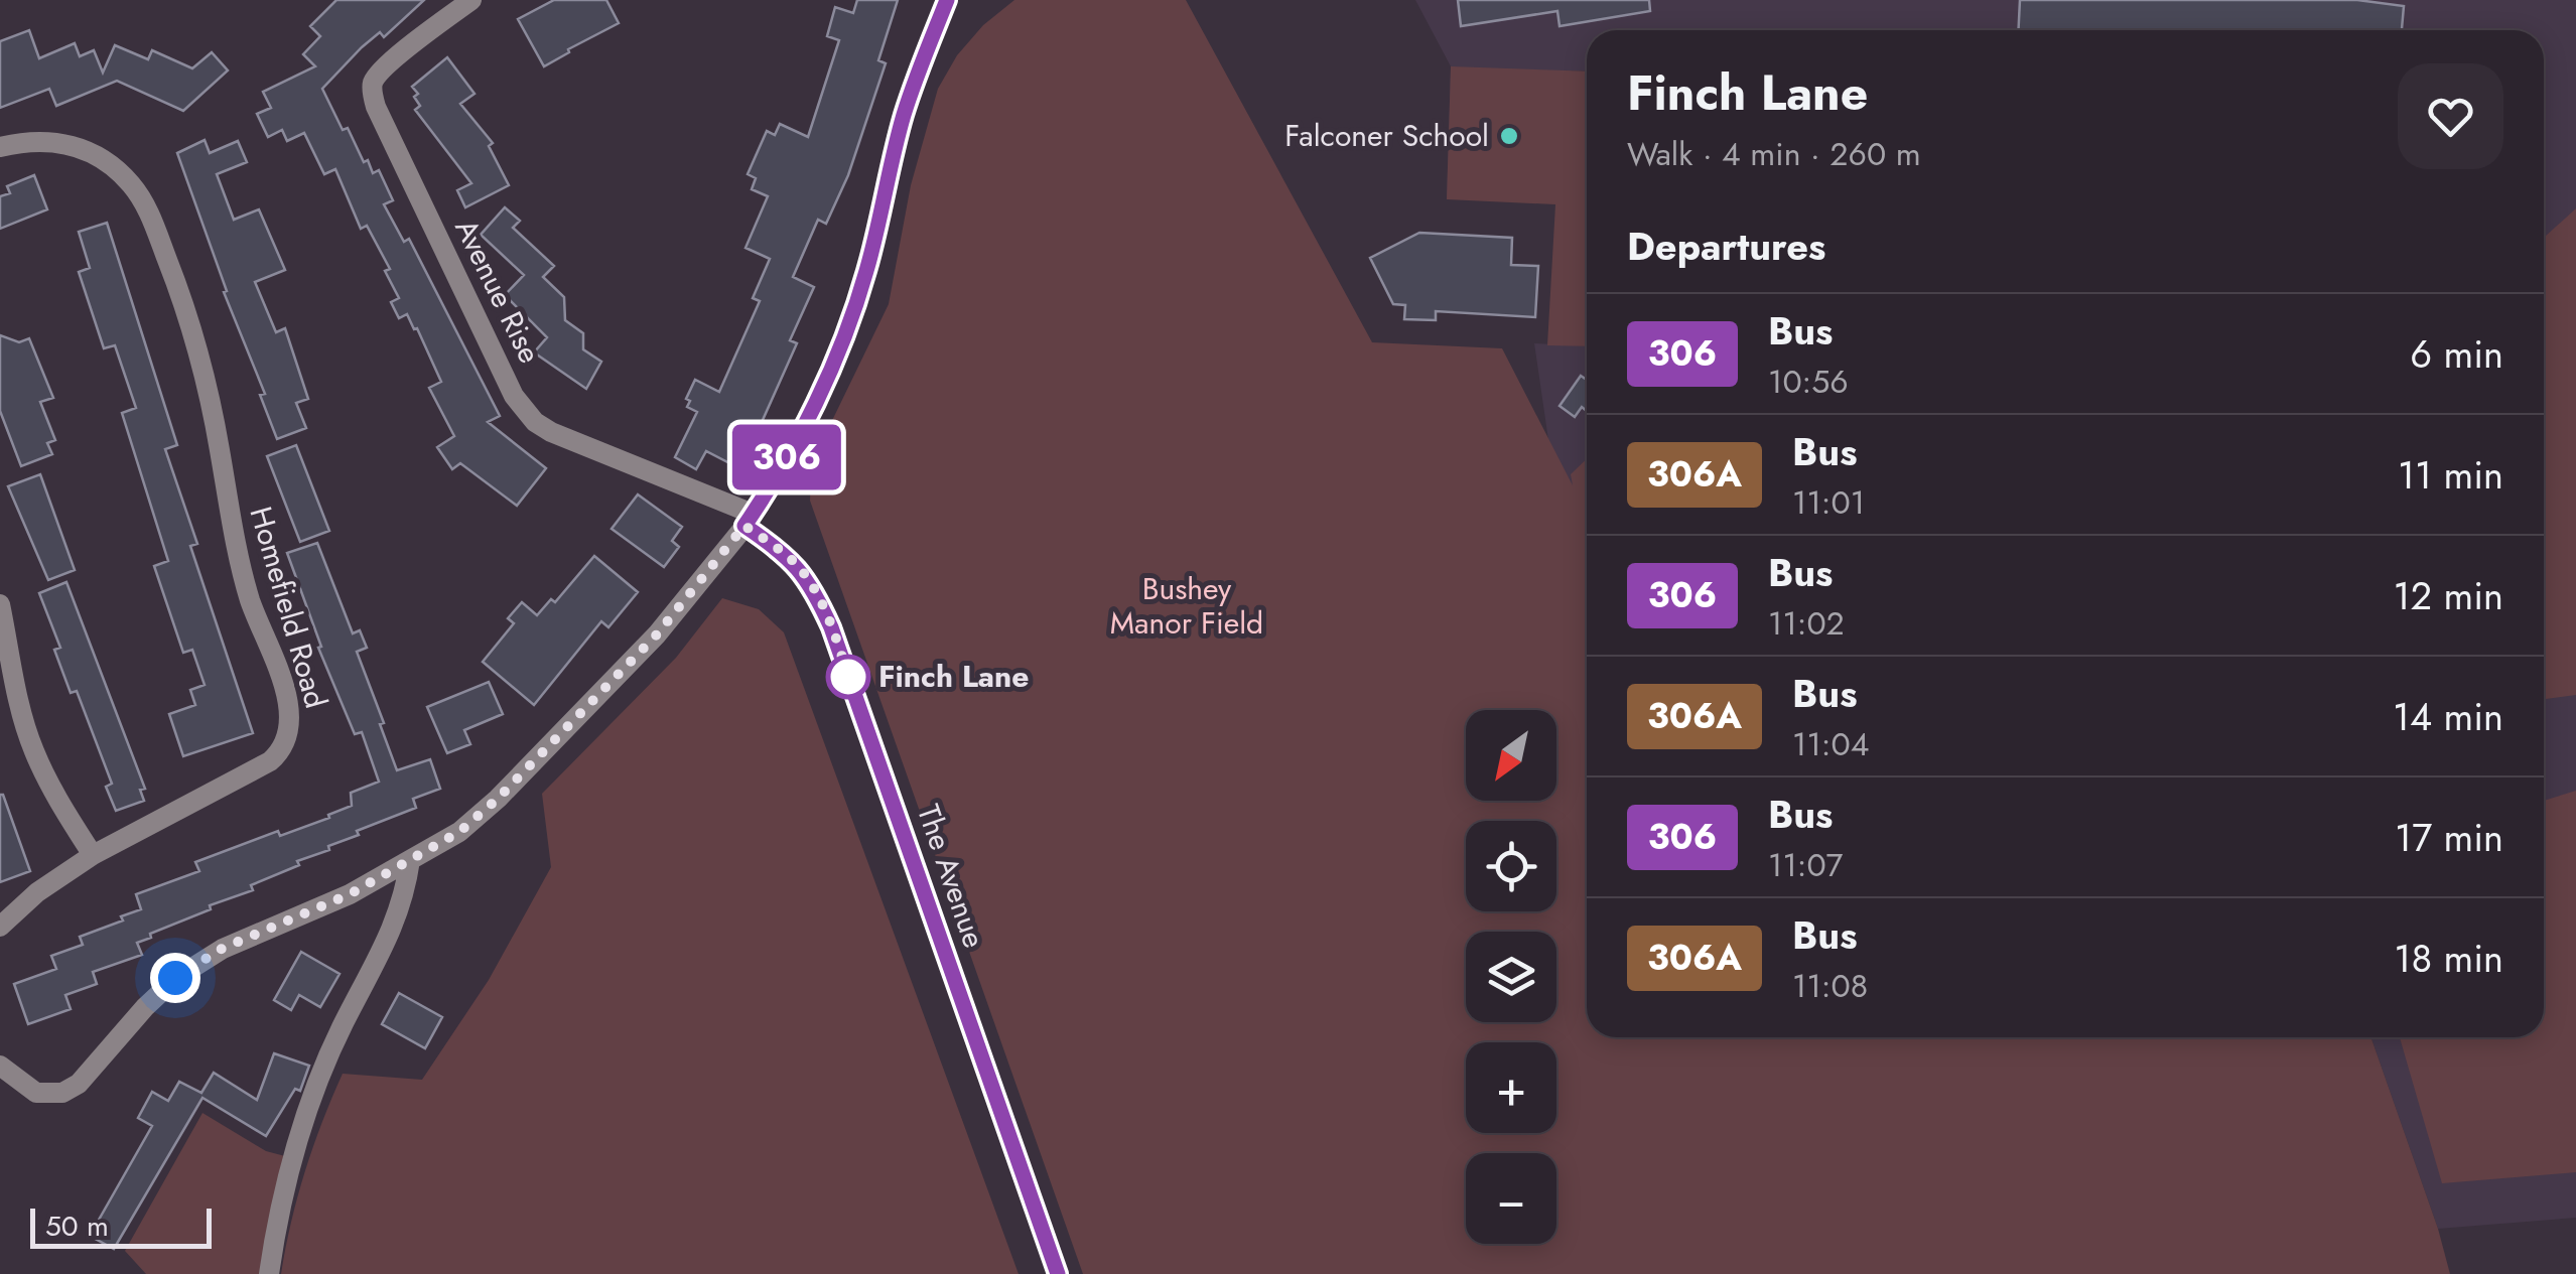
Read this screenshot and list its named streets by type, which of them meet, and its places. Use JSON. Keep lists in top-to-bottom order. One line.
{"streets":{"street":["Avenue Rise","Homefield Road","The Avenue"]},"crossings":[["Avenue Rise","The Avenue"]],"parks":["Bushey Manor Field"],"places":["Falconer School","Finch Lane"],"lines":["bus line 306"],"scale_bar":"50 m","north":"bottom left","page":{"on_map":"306","heading":[["Finch Lane","Walk · 4 min · 260 m"],"Departures"],"list":[{"mark":"306","name":"Bus","note":"10:56","value":"6 min"},{"mark":"306A","name":"Bus","note":"11:01","value":"11 min"},{"mark":"306","name":"Bus","note":"11:02","value":"12 min"},{"mark":"306A","name":"Bus","note":"11:04","value":"14 min"},{"mark":"306","name":"Bus","note":"11:07","value":"17 min"},{"mark":"306A","name":"Bus","note":"11:08","value":"18 min"}],"map_buttons":["+","−"],"scale":"50 m"}}
